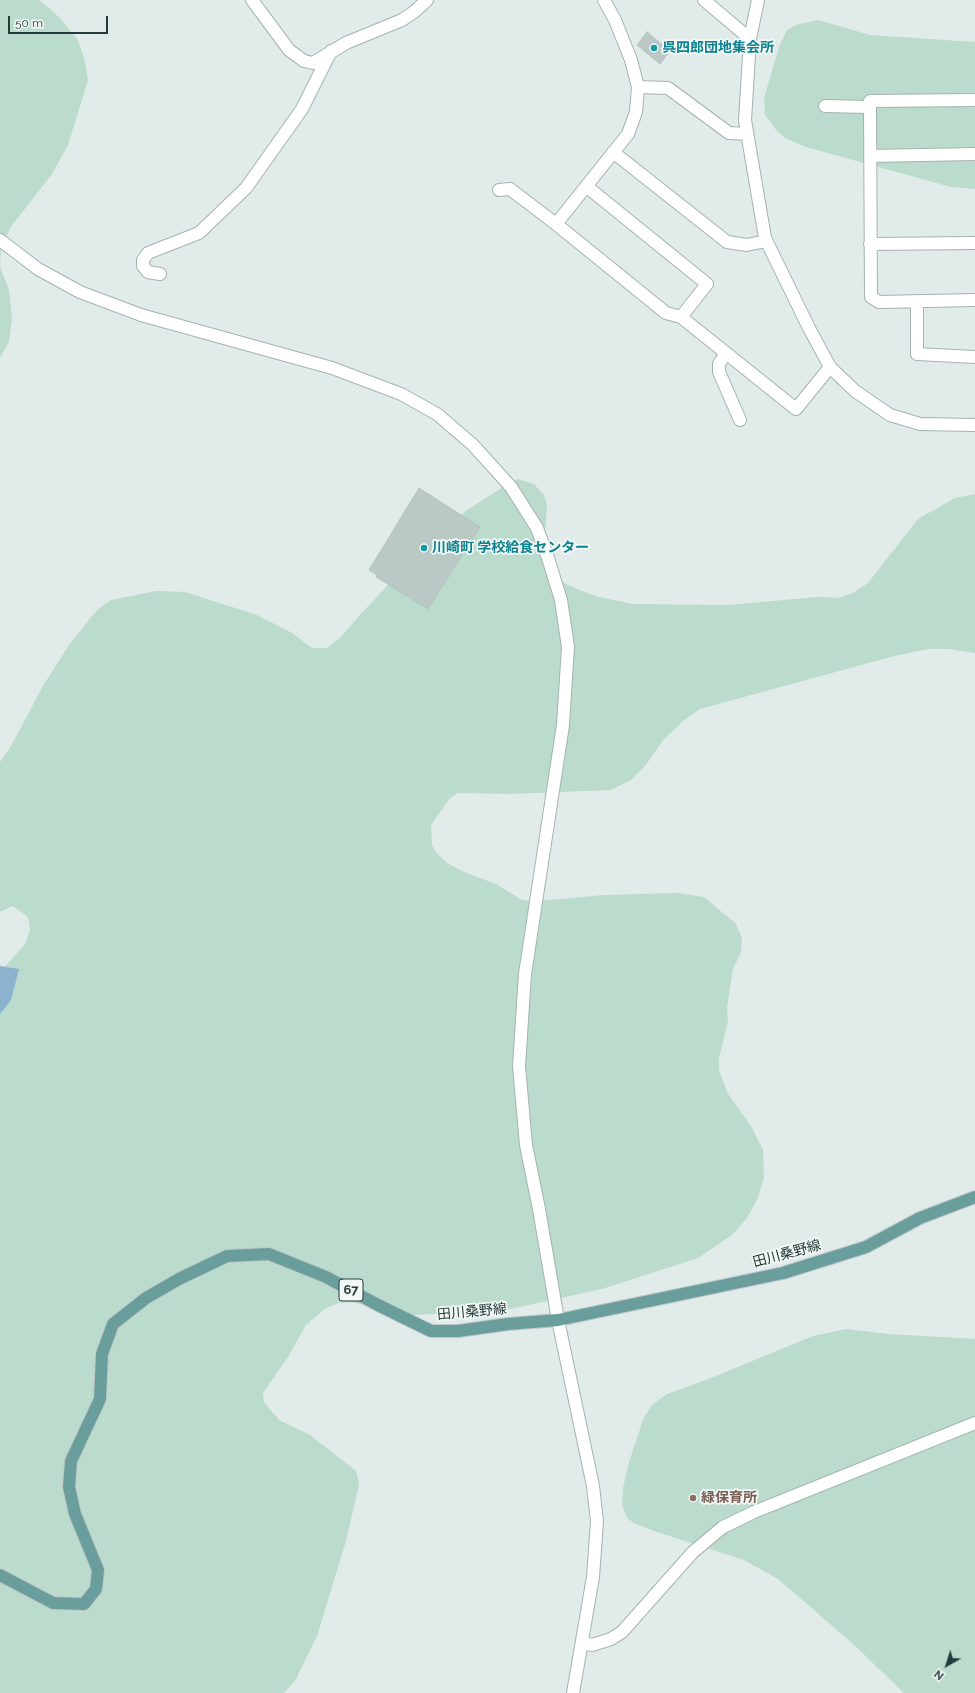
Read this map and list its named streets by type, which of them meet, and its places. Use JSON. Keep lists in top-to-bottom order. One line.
{"streets":{"main road":["田川桑野線","67"]},"places":["呉四郎団地集会所","川崎町 学校給食センター","緑保育所"],"scale_bar":"50 m","north":"bottom left"}
